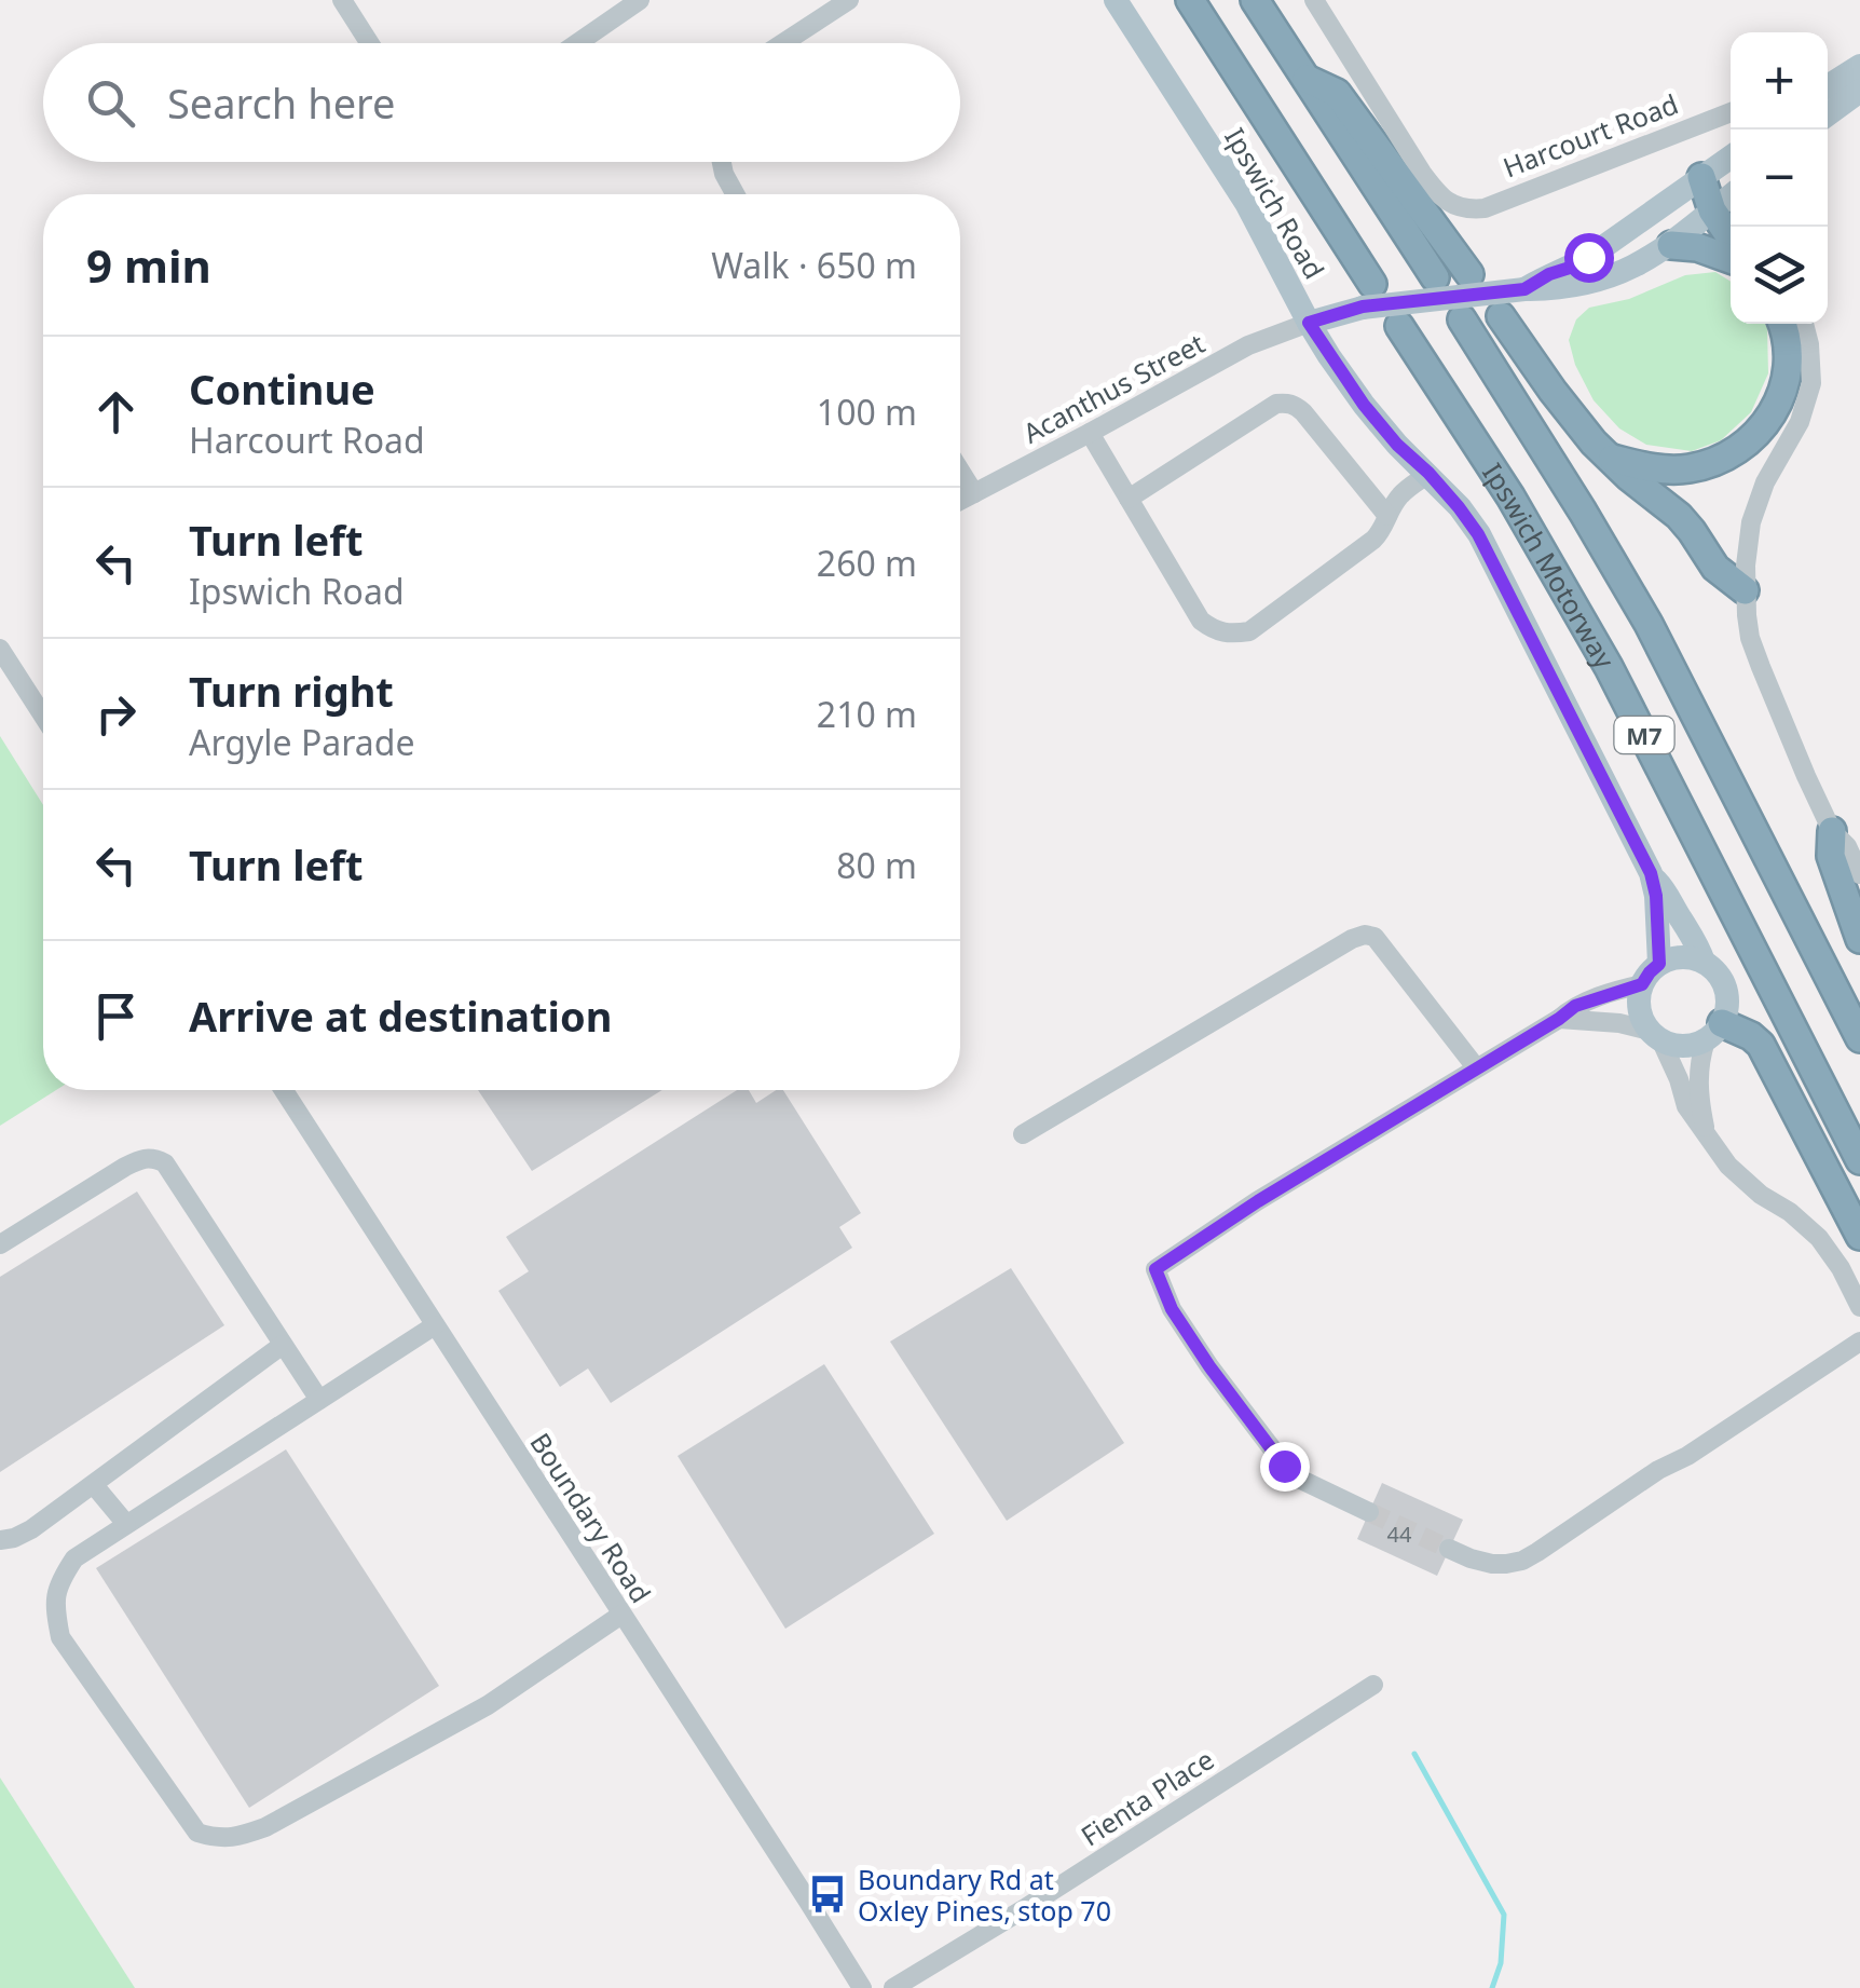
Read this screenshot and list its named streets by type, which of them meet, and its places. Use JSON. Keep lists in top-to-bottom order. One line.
{"streets":{"highway":["Ipswich Motorway","M7"],"main road":["Ipswich Road"],"street":["Harcourt Road","Acanthus Street","Boundary Road","Fienta Place"]},"crossings":[["Ipswich Road","Acanthus Street"]],"places":{"bus stop":["Boundary Rd at Oxley Pines, stop 70"]},"house_numbers":["44"],"page":{"map_buttons":["+","−"],"search":"Search here","heading":["9 min","Walk · 650 m"],"list":[["Continue","Harcourt Road","100 m"],["Turn left","Ipswich Road","260 m"],["Turn right","Argyle Parade","210 m"],["Turn left","80 m"],"Arrive at destination"]}}
